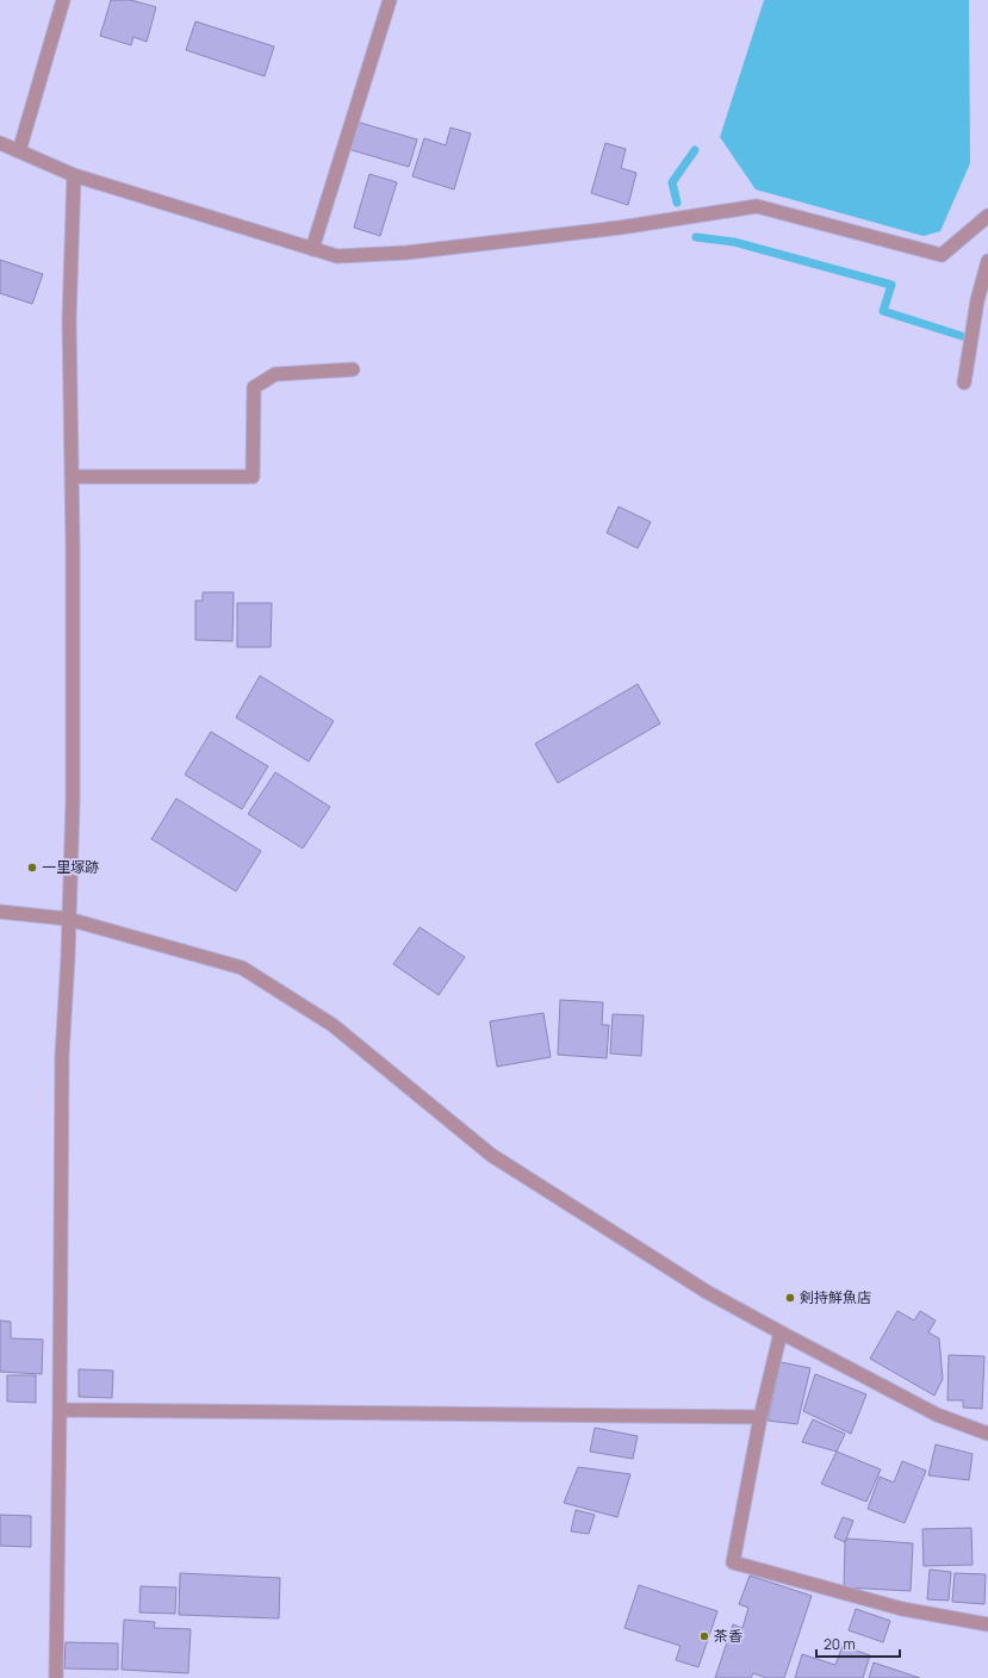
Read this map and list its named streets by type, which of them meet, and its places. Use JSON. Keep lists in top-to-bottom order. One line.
{"places":["一里塚跡","剣持鮮魚店","茶香"],"scale_bar":"20 m"}
